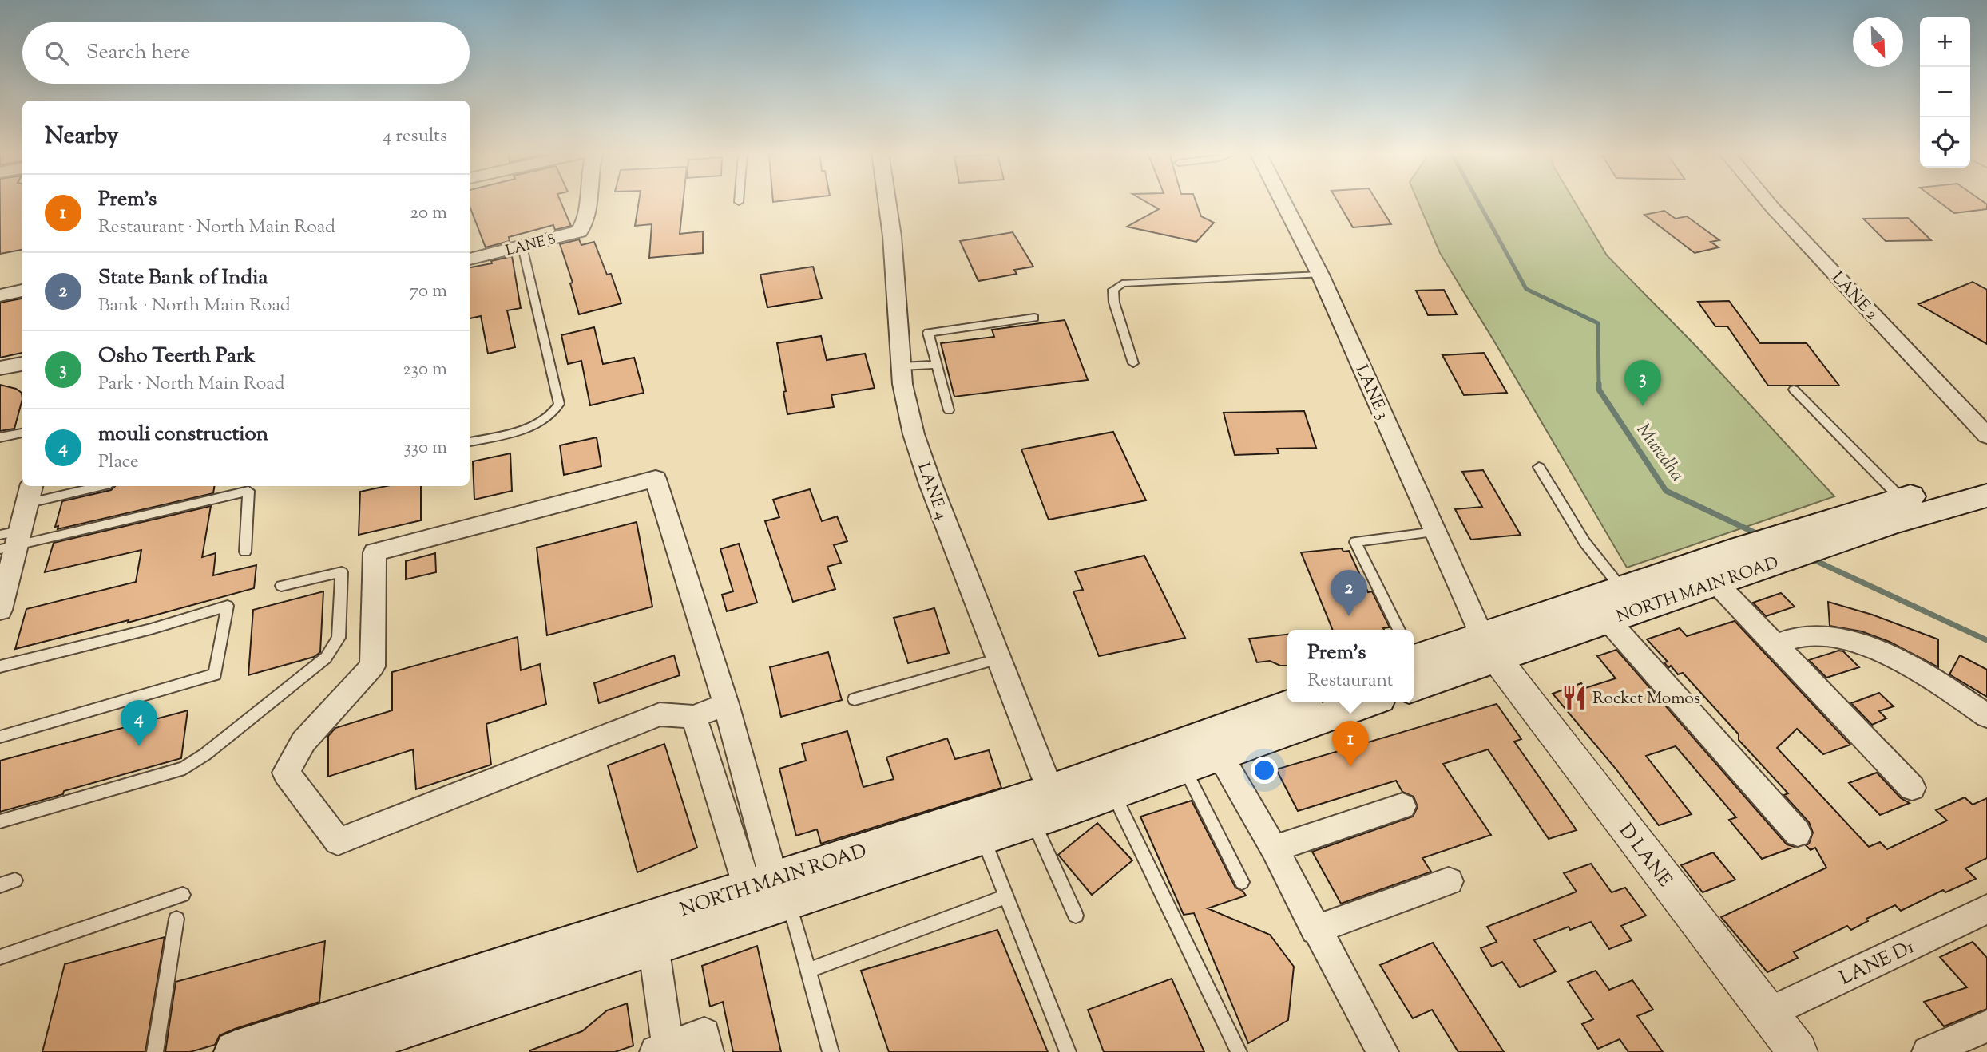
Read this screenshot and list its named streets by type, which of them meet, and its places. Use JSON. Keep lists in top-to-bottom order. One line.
{"streets":{"main road":["NORTH MAIN ROAD"],"street":["LANE 8","LANE 2","LANE 3","LANE 4","D LANE","LANE D1"]},"crossings":[["LANE 3","NORTH MAIN ROAD"],["LANE 3","D LANE"],["LANE 4","NORTH MAIN ROAD"],["NORTH MAIN ROAD","D LANE"],["D LANE","LANE D1"]],"water":["Muredha"],"places":{"restaurant":["Rocket Momos"]},"north":"bottom right","page":{"map_buttons":["+","−"],"search":"Search here","heading":["Nearby","4 results"],"list":[{"mark":"1","name":"Prem's","note":"Restaurant · North Main Road","value":"20 m"},{"mark":"2","name":"State Bank of India","note":"Bank · North Main Road","value":"70 m"},{"mark":"3","name":"Osho Teerth Park","note":"Park · North Main Road","value":"230 m"},{"mark":"4","name":"mouli construction","note":"Place","value":"330 m"}],"pins":["3","2","4","1"],"popup":["Prem's","Restaurant"]}}
